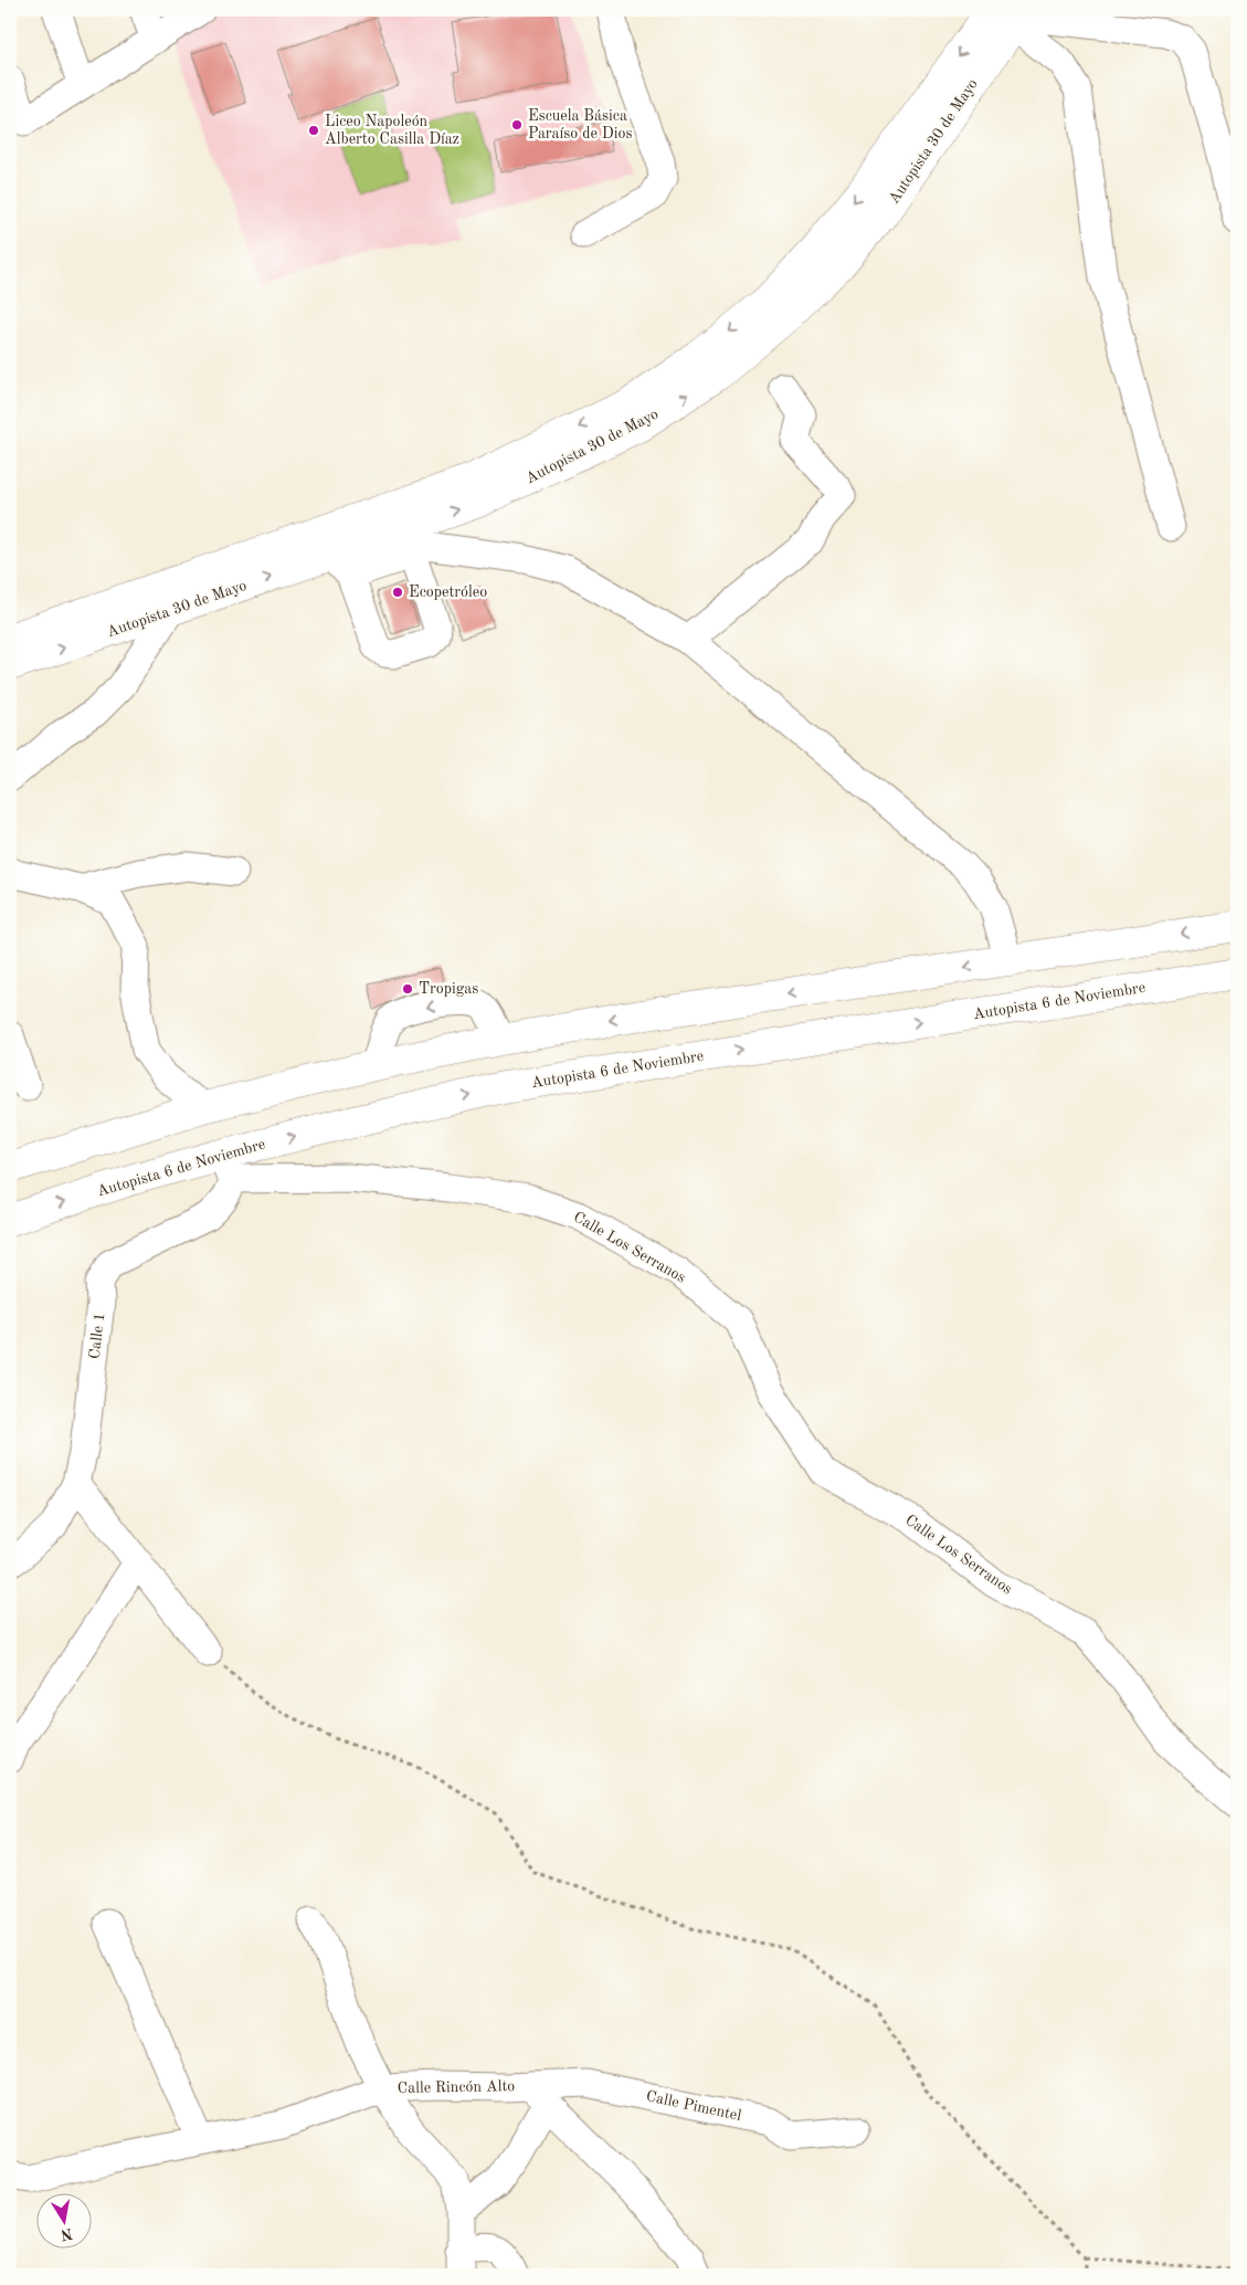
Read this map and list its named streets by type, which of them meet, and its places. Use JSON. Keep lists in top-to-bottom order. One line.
{"streets":{"highway":["Autopista 30 de Mayo","Autopista 6 de Noviembre"],"street":["Calle Los Serranos","Calle 1","Calle Rincón Alto","Calle Pimentel"]},"crossings":[["Autopista 6 de Noviembre","Calle Los Serranos"],["Autopista 6 de Noviembre","Calle 1"],["Calle Los Serranos","Calle 1"],["Calle Rincón Alto","Calle Pimentel"]],"places":["Escuela Básica Paraíso de Dios","Liceo Napoleón Alberto Casilla Díaz","Ecopetróleo","Tropigas"],"north":"bottom"}
